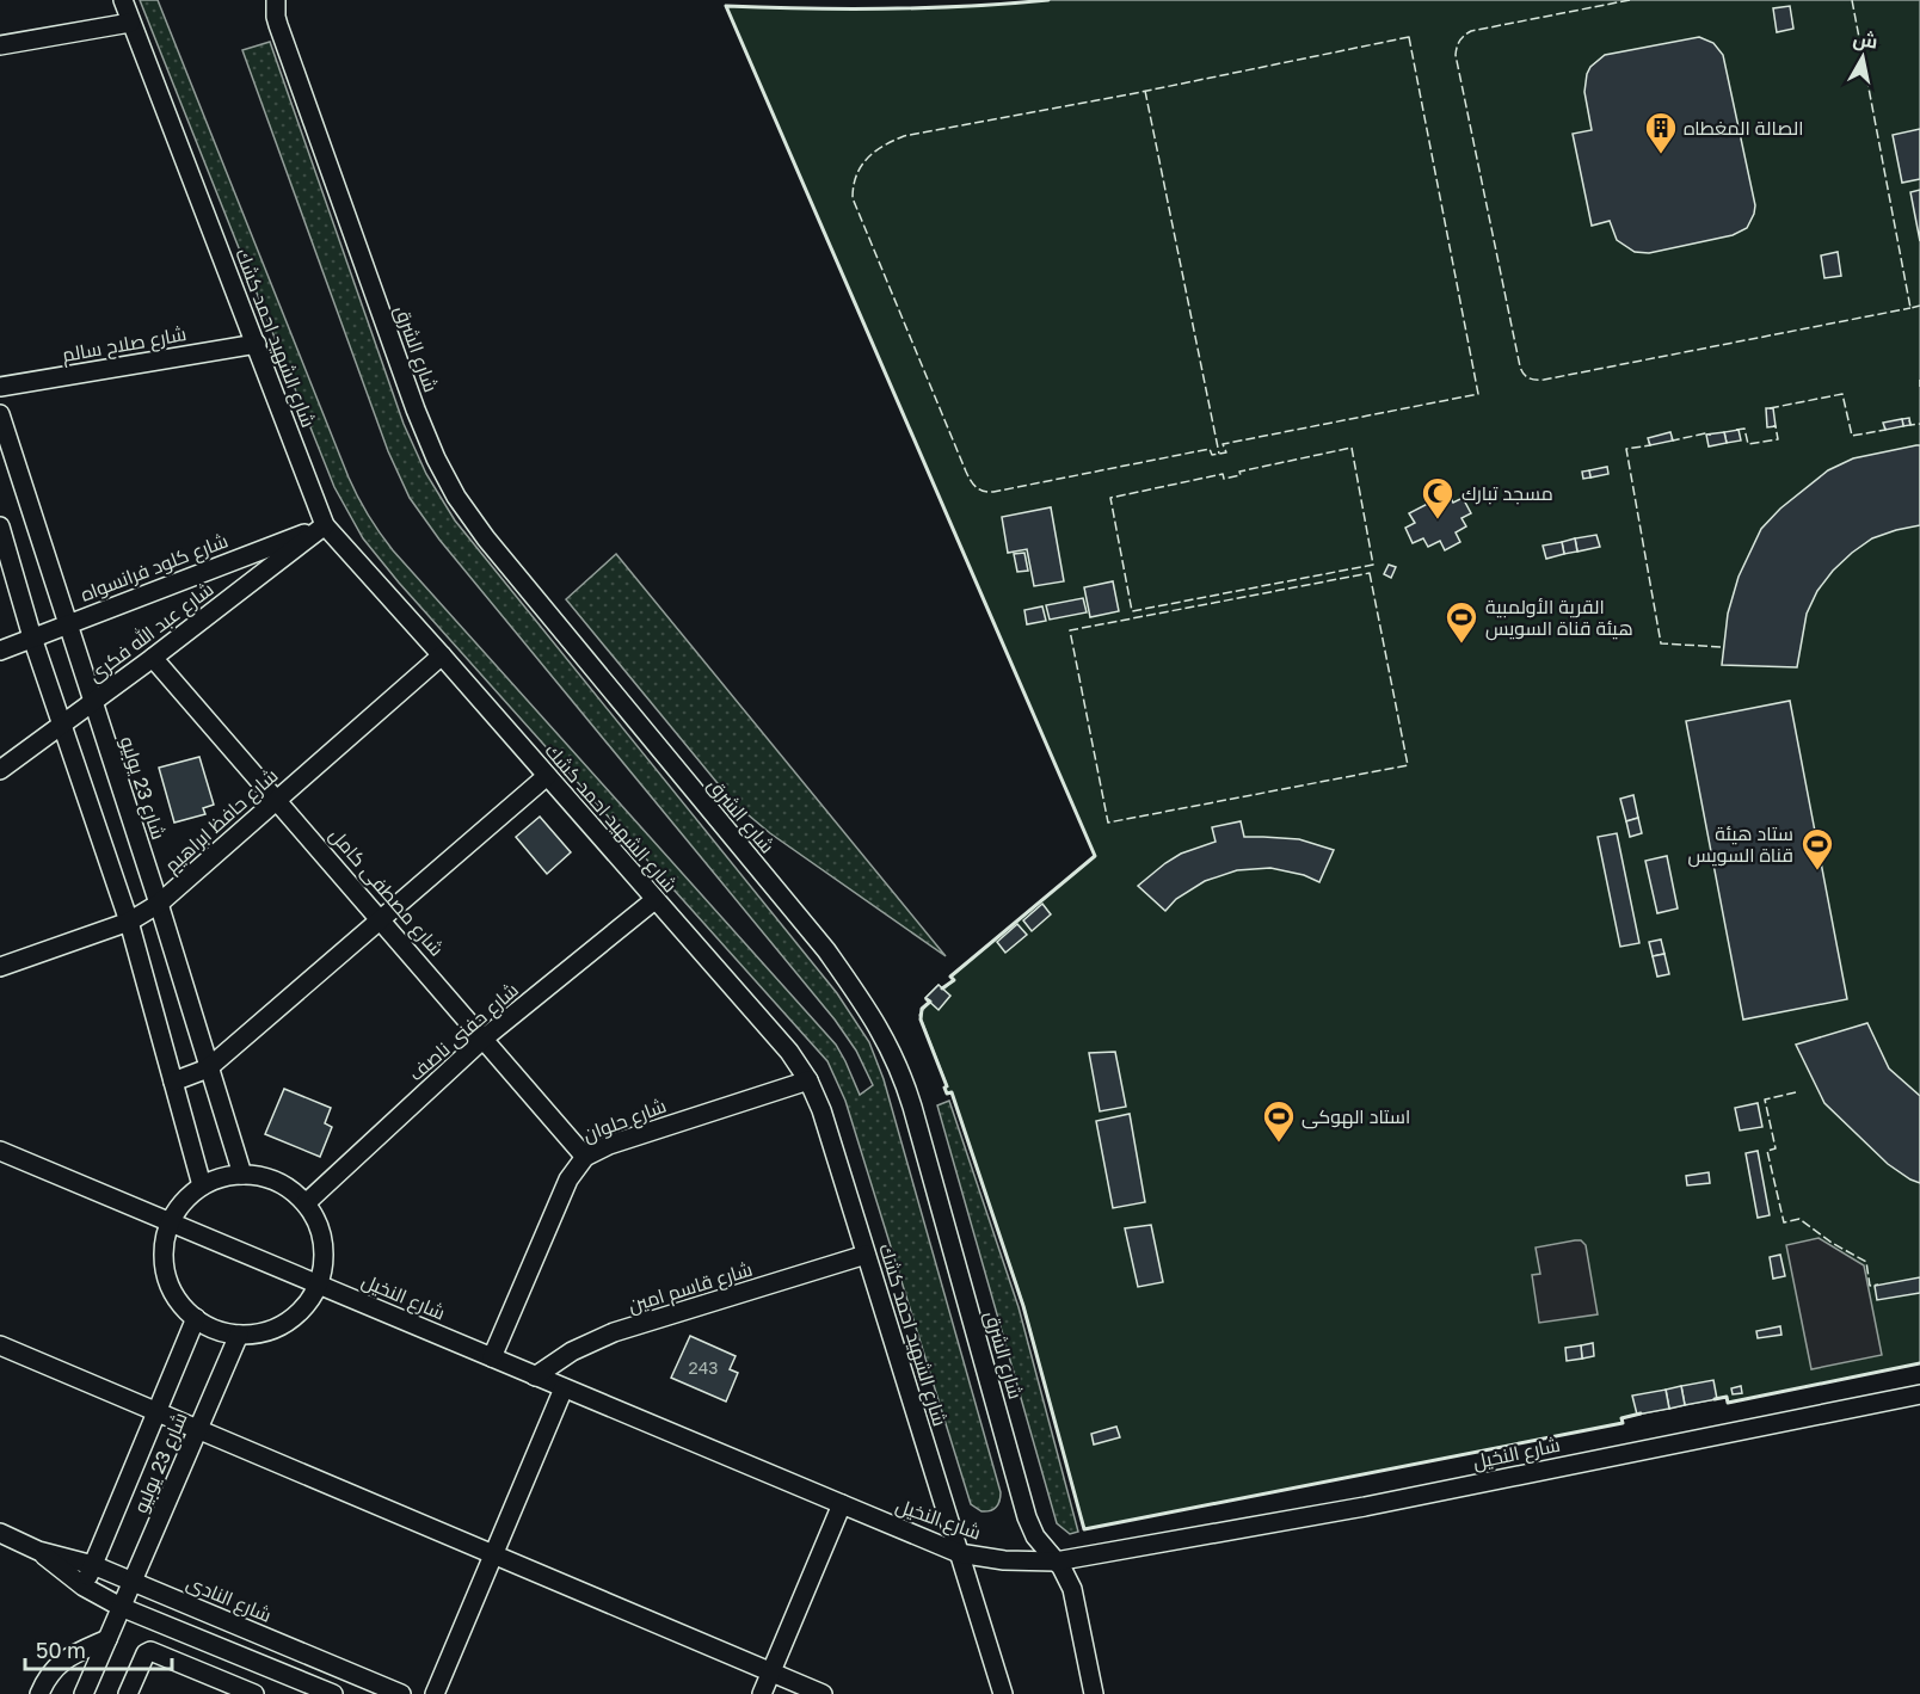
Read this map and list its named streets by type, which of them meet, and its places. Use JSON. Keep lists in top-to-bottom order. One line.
{"streets":{"street":["شارع الشهيد احمد كشك","شارع صلاح سالم","شارع الشرق","شارع كلود فرانسواه","شارع عبد الله فكرى","شارع 23 يوليو","شارع حافظ ابراهيم","شارع مصطفى كامل","شارع حفنى ناصف","شارع حلوان","شارع قاسم امين","شارع النخيل","شارع النادى"]},"crossings":[["شارع الشهيد احمد كشك","شارع صلاح سالم"],["شارع الشهيد احمد كشك","شارع كلود فرانسواه"],["شارع الشهيد احمد كشك","شارع عبد الله فكرى"],["شارع الشهيد احمد كشك","شارع حافظ ابراهيم"],["شارع الشهيد احمد كشك","شارع حفنى ناصف"],["شارع الشهيد احمد كشك","شارع حلوان"],["شارع الشهيد احمد كشك","شارع قاسم امين"],["شارع الشهيد احمد كشك","شارع النخيل"],["شارع الشرق","شارع النخيل"],["شارع كلود فرانسواه","شارع عبد الله فكرى"],["شارع كلود فرانسواه","شارع 23 يوليو"],["شارع عبد الله فكرى","شارع 23 يوليو"],["شارع عبد الله فكرى","شارع مصطفى كامل"],["شارع 23 يوليو","شارع حافظ ابراهيم"],["شارع 23 يوليو","شارع النادى"],["شارع حافظ ابراهيم","شارع مصطفى كامل"],["شارع مصطفى كامل","شارع حفنى ناصف"],["شارع مصطفى كامل","شارع حلوان"],["شارع حلوان","شارع النخيل"],["شارع قاسم امين","شارع النخيل"]],"places":{"building":["الصالة المغطاه"],"mosque":["مسجد تبارك"],"sports":["القرية الأولمبية هيئة قناة السويس","ستاد هيئة قناة السويس","استاد الهوكى"]},"house_numbers":["243"],"scale_bar":"50 m","north":"top"}
